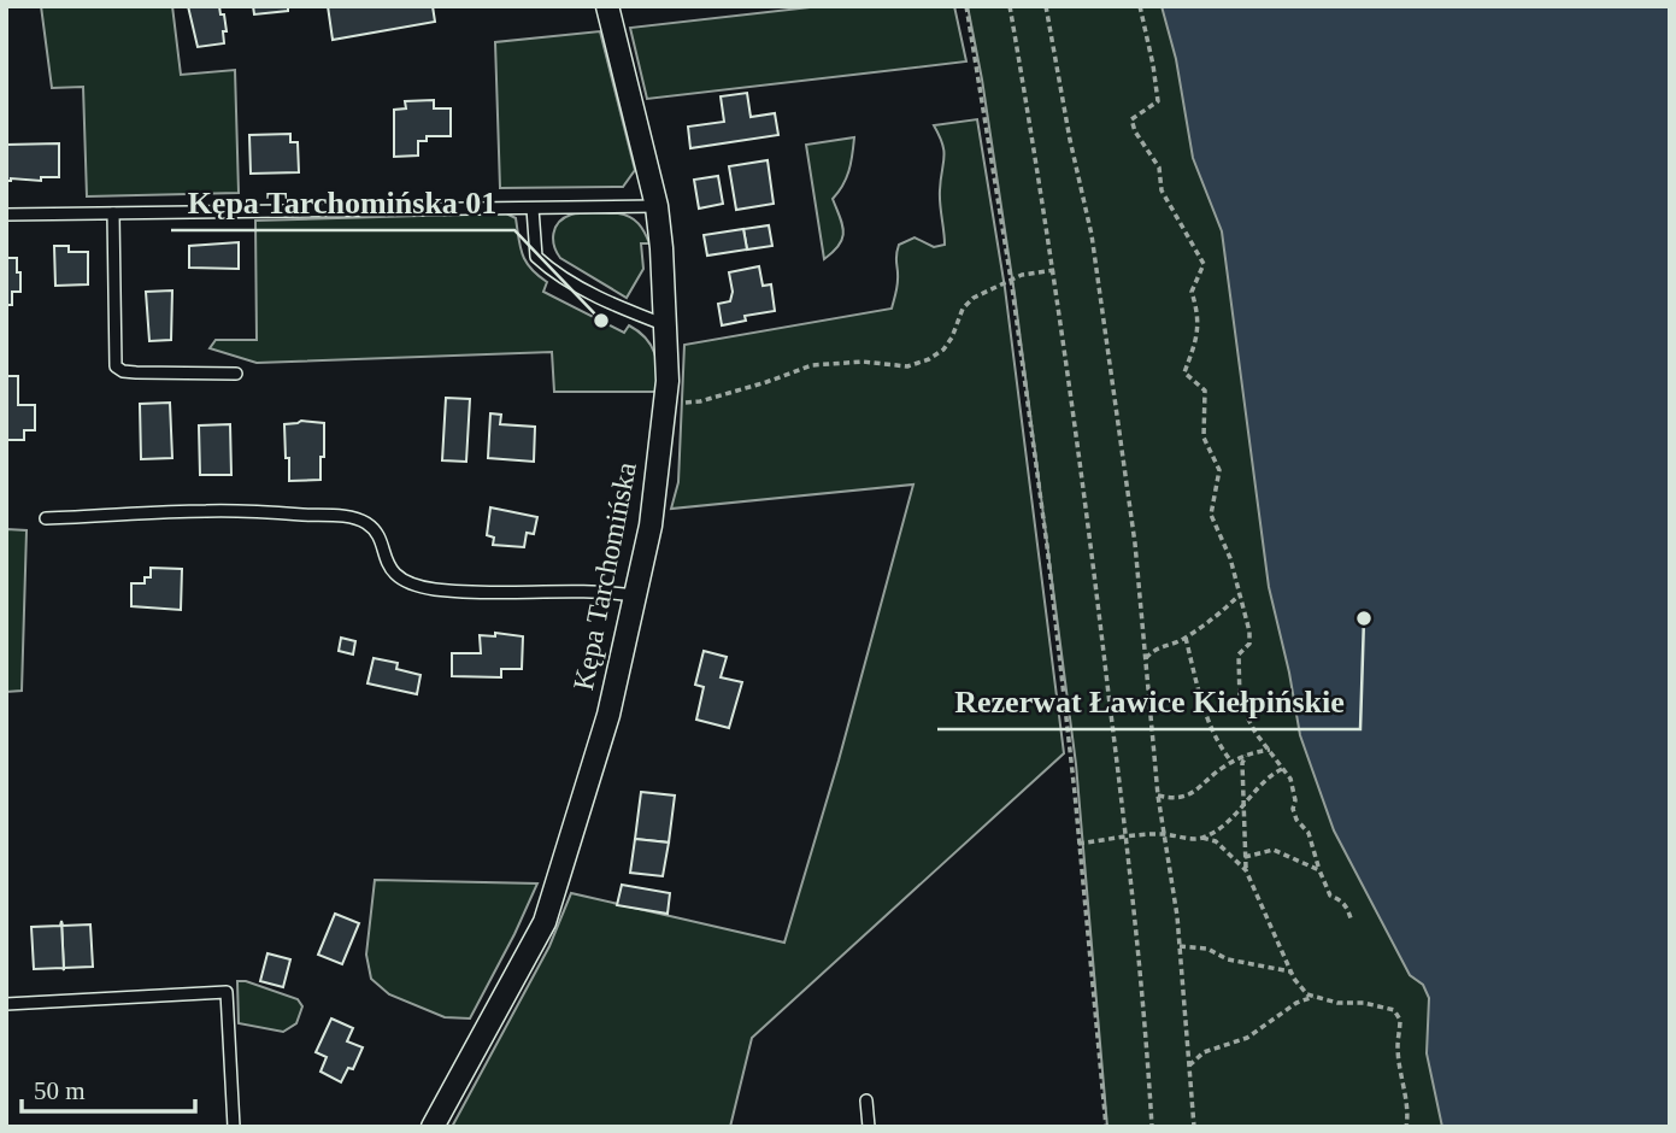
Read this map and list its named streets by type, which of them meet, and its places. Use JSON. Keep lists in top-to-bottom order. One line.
{"streets":{"street":["Kępa Tarchomińska"]},"places":["Kępa Tarchomińska 01","Rezerwat Ławice Kiełpińskie"],"scale_bar":"50 m"}
